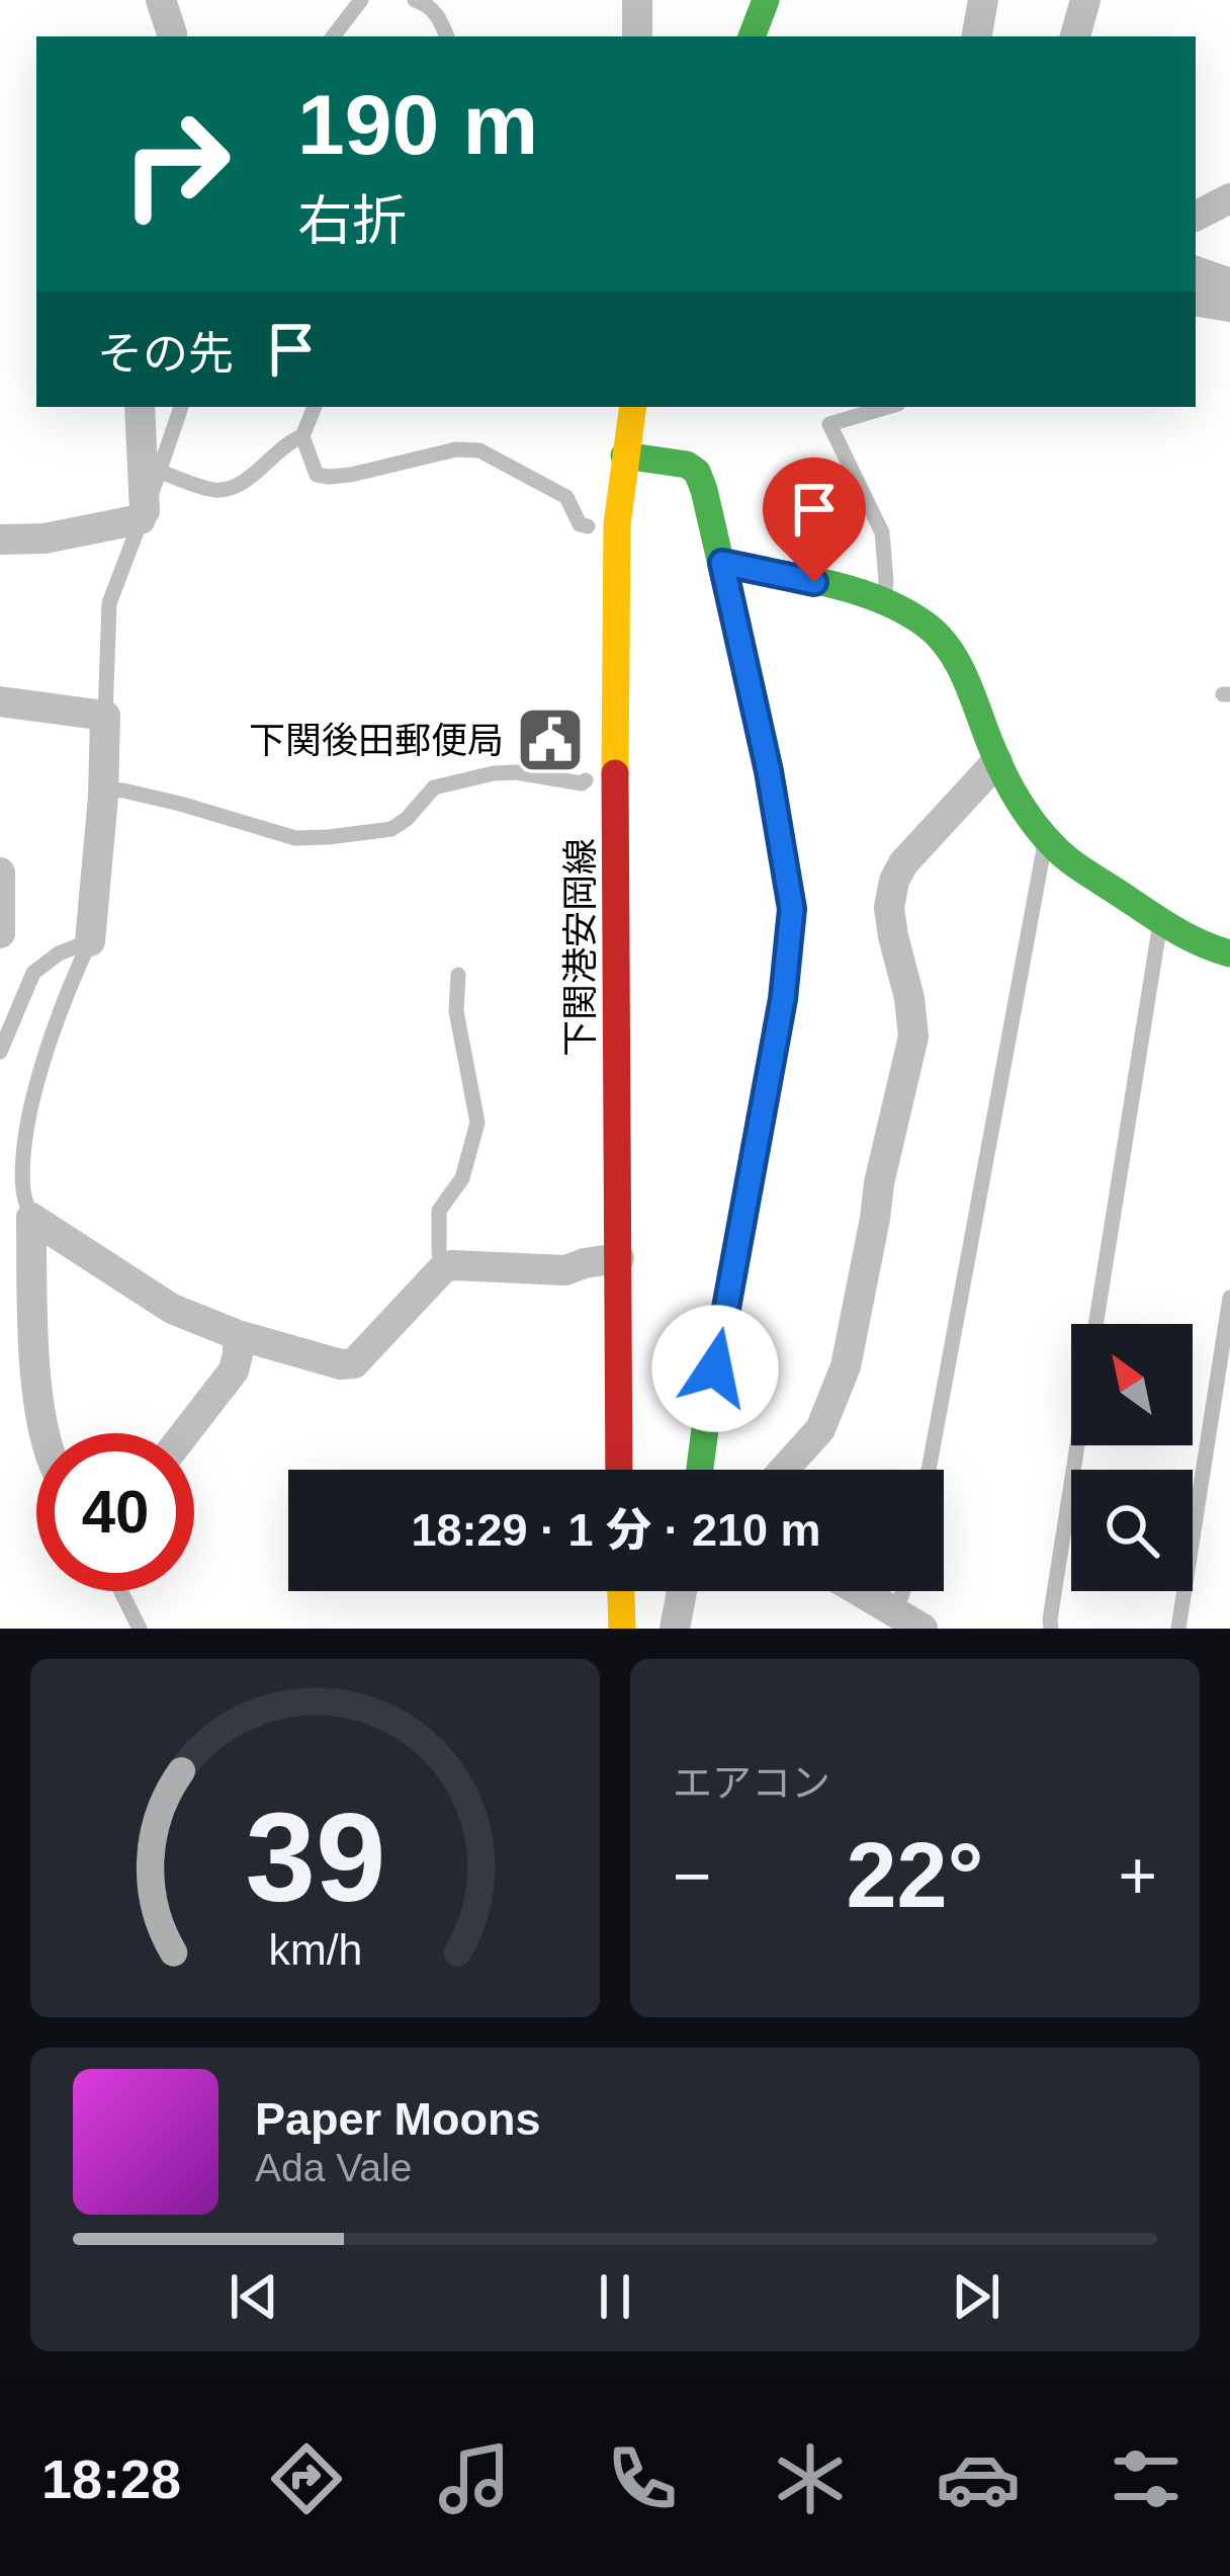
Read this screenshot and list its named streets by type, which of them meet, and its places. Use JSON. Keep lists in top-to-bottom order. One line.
{"streets":{"street":["下関港安岡線"]},"places":{"public building":["下関後田郵便局"]},"north":"top left","page":{"turn":["190 m","右折"],"then":"その先","limit":"40","trip":"18:29 · 1 分 · 210 m","tile":"エアコン","heat":["−","22°","+"],"song":["Paper Moons","Ada Vale"],"tabs":"18:28","gauge":["39","km/h"]}}
